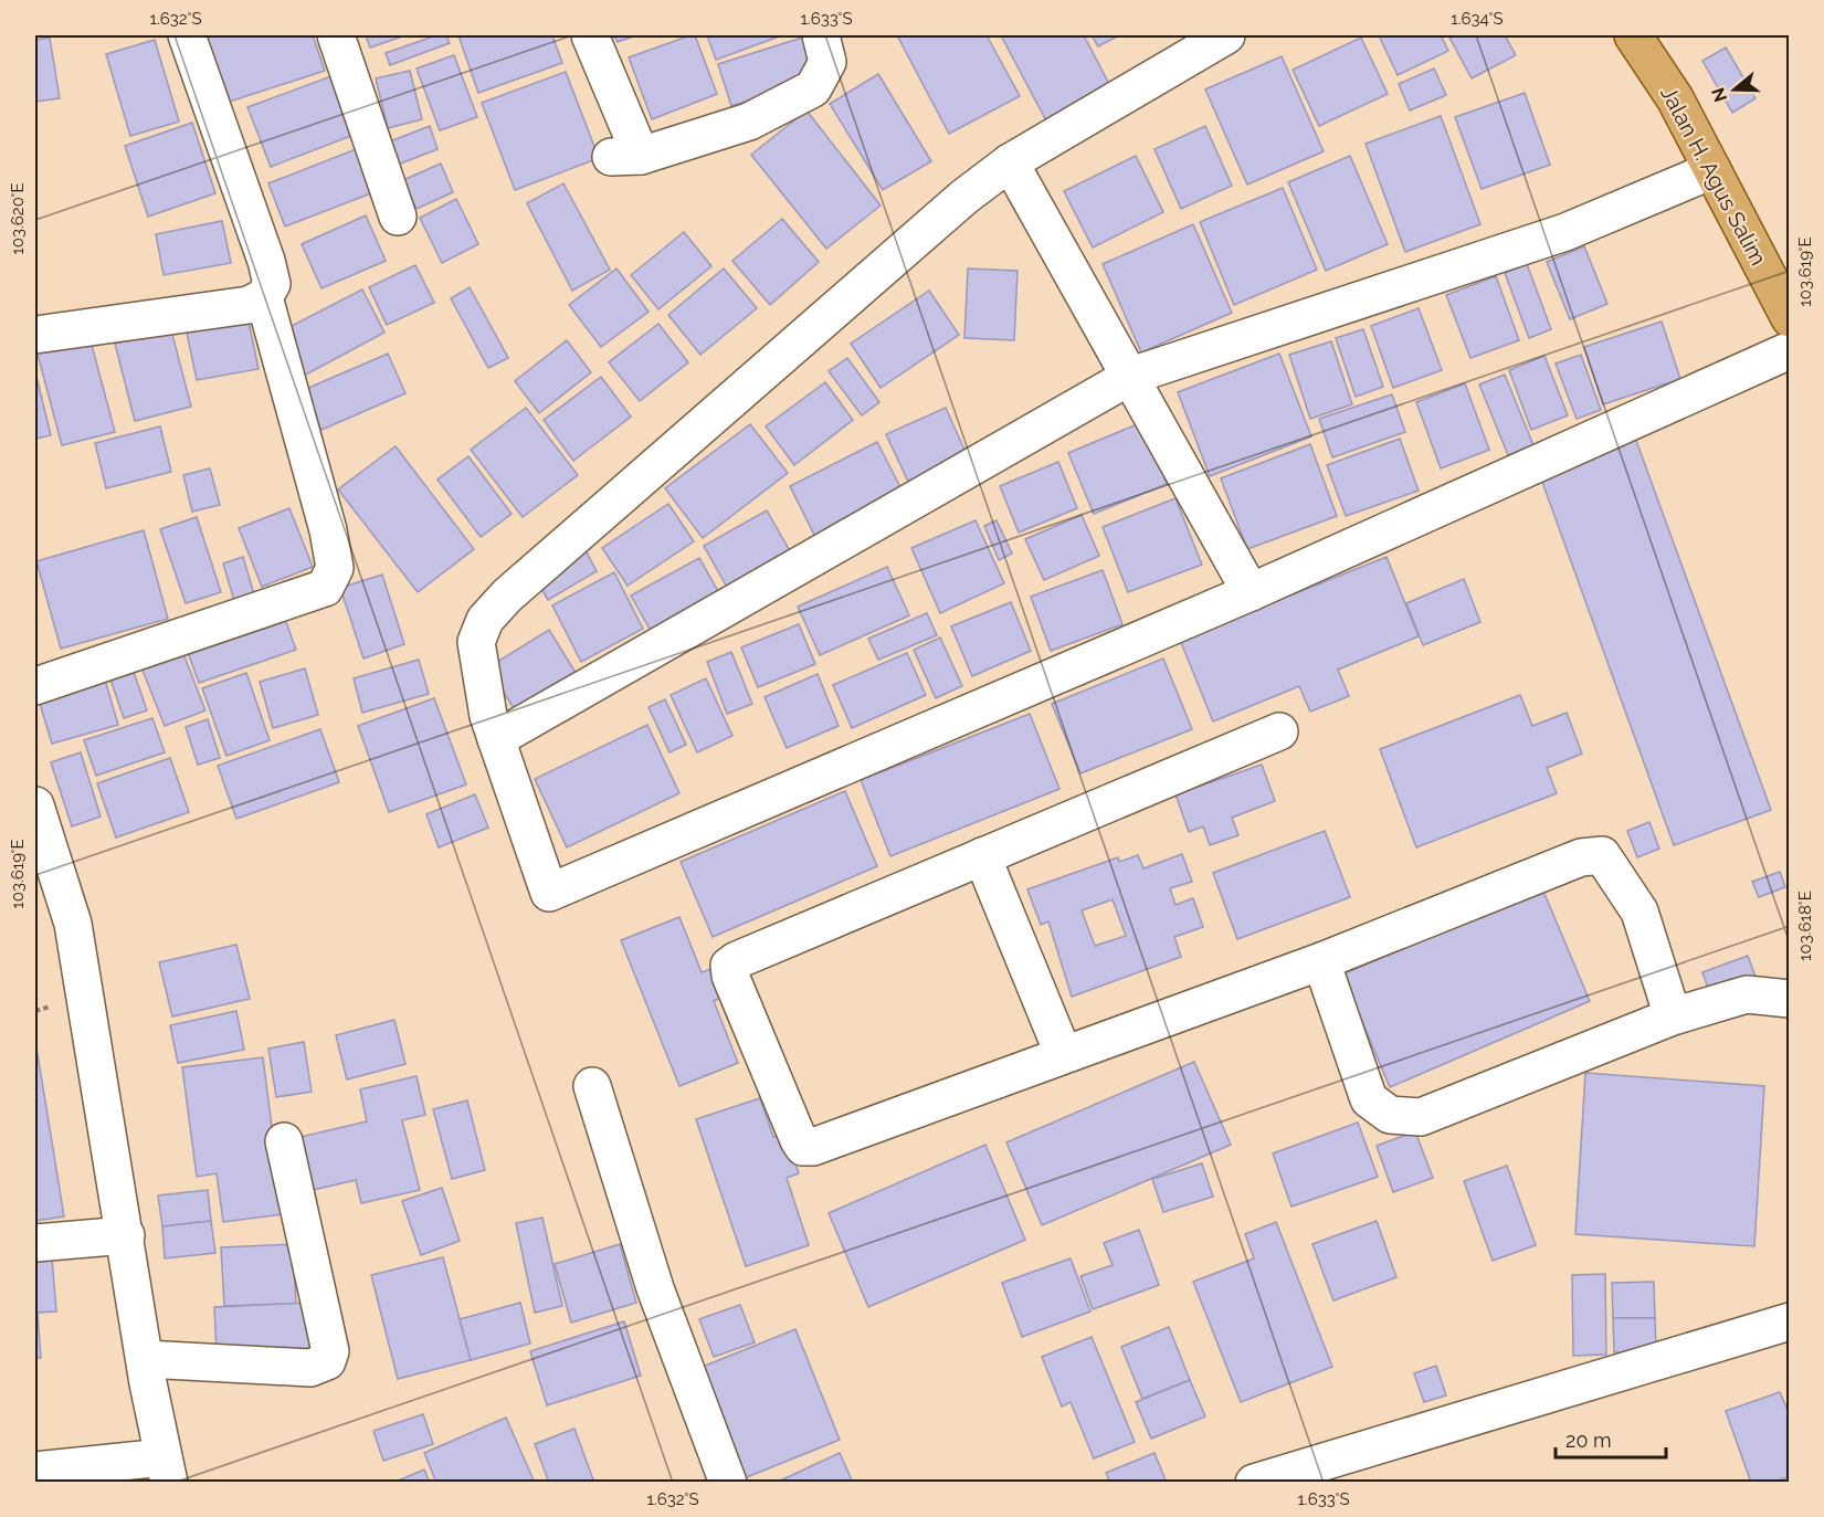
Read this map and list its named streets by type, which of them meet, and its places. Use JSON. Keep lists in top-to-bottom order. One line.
{"streets":{"main road":["Jalan H. Agus Salim"]},"scale_bar":"20 m","north":"left","coordinates":["1.632°S","1.633°S","1.634°S","103.620°E","103.619°E","103.618°E"]}
